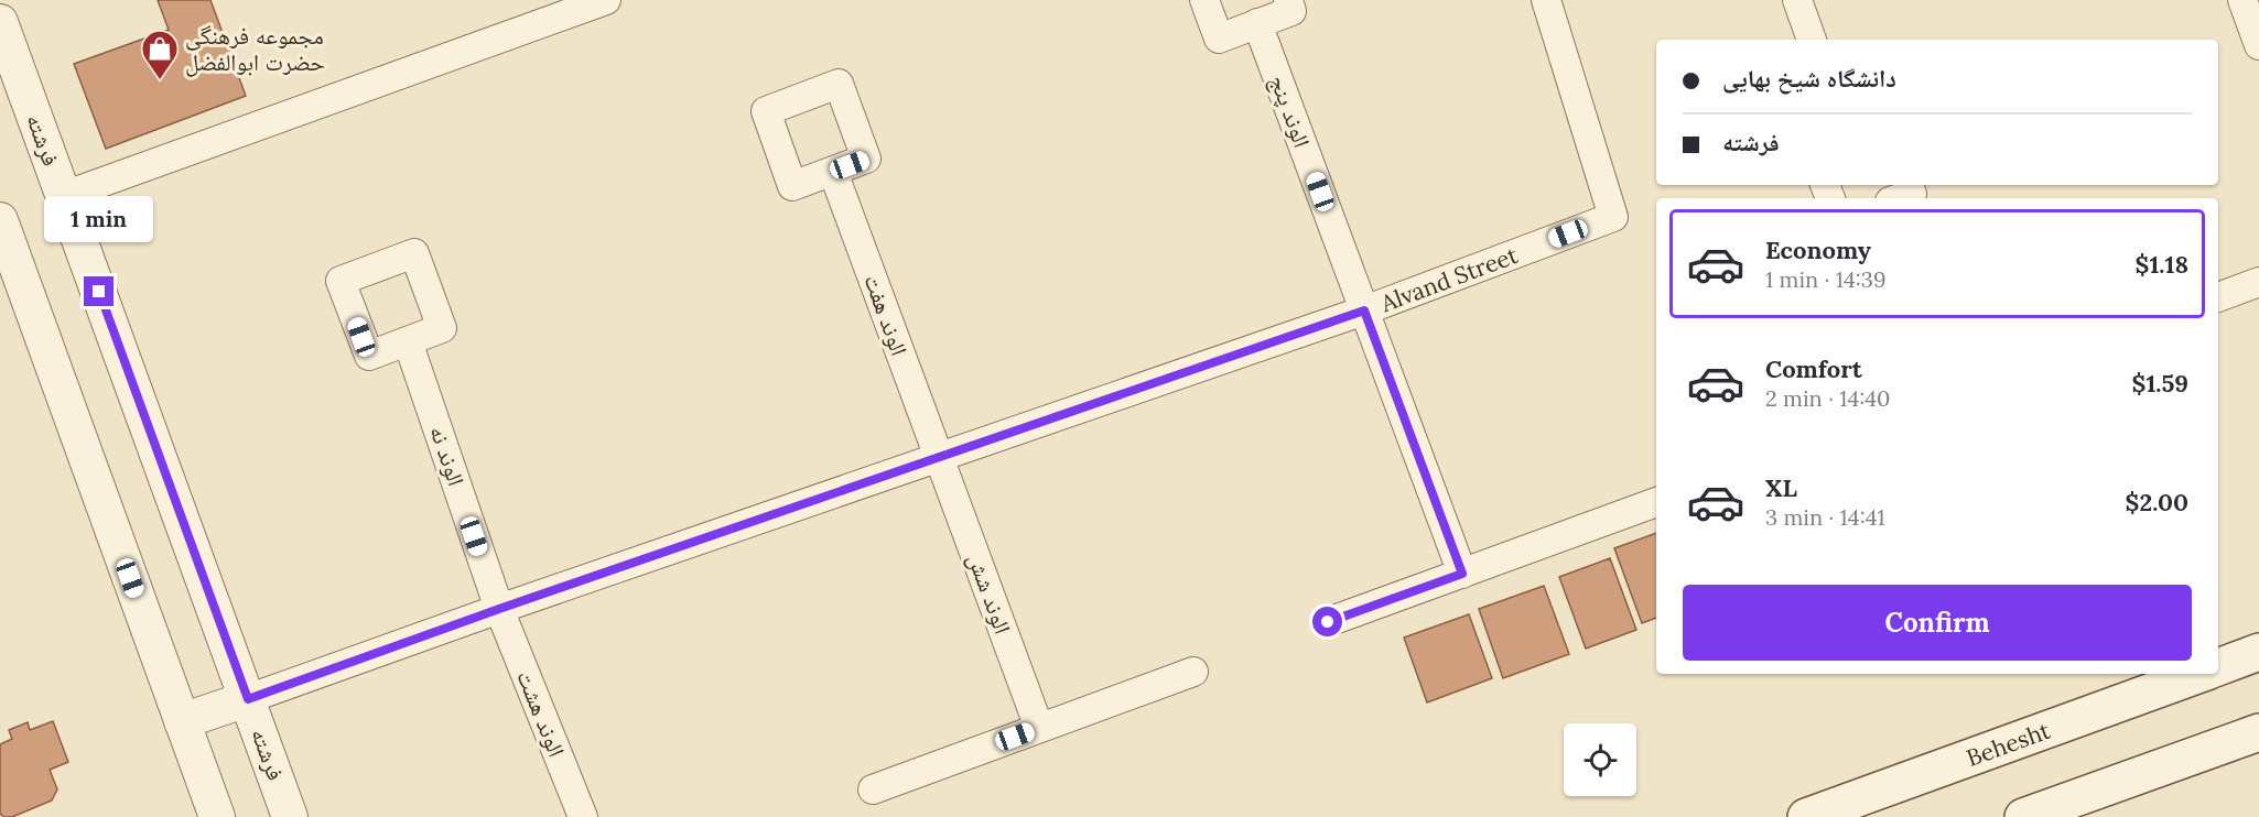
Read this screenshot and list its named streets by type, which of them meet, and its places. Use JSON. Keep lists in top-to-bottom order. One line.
{"streets":{"main road":["Behesht"],"street":["الوند پنج","فرشته","Alvand Street","الوند هفت","الوند نه","الوند شش","الوند هشت"]},"crossings":[["الوند پنج","Alvand Street"],["فرشته","Alvand Street"],["Alvand Street","الوند هفت"],["Alvand Street","الوند نه"],["Alvand Street","الوند شش"],["Alvand Street","الوند هشت"],["الوند هفت","الوند شش"],["الوند نه","الوند هشت"]],"places":{"shop":["مجموعه فرهنگی حضرت ابوالفضل"]},"page":{"banner":["دانشگاه شیخ بهایی","فرشته"],"bubble":"1 min","list":[{"name":"Economy","note":"1 min · 14:39","value":"$1.18"},{"name":"Comfort","note":"2 min · 14:40","value":"$1.59"},{"name":"XL","note":"3 min · 14:41","value":"$2.00"}],"buttons":"Confirm"}}
